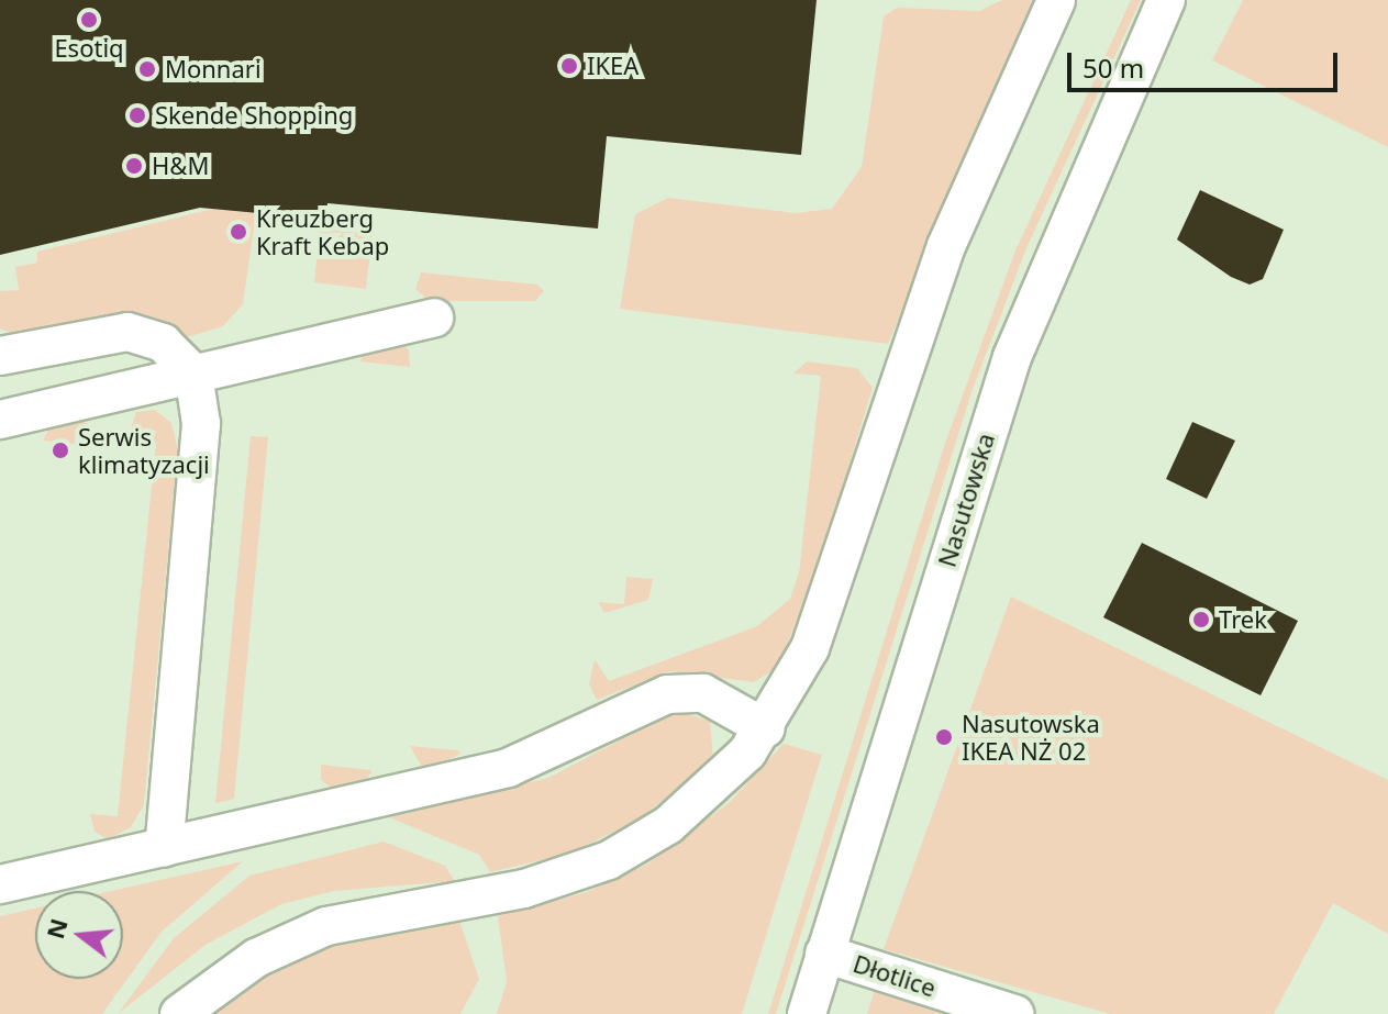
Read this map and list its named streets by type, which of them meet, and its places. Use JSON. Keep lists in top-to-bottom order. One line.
{"streets":{"street":["Nasutowska","Dłotlice"]},"crossings":[["Nasutowska","Dłotlice"]],"places":["Esotiq","IKEA","Monnari","Skende Shopping","H&M","Kreuzberg Kraft Kebap","Serwis klimatyzacji","Trek","Nasutowska IKEA NŻ 02"],"scale_bar":"50 m","north":"left"}
